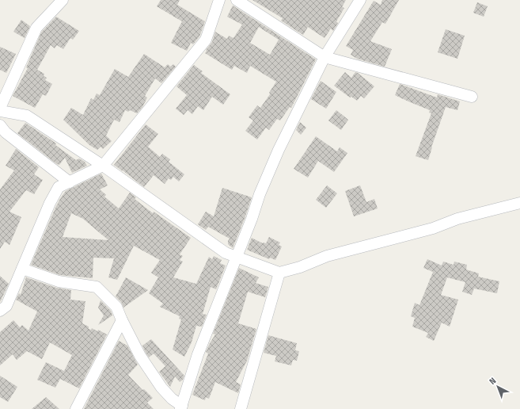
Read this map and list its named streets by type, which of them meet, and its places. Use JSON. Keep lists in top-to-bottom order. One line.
{"north":"top left"}
